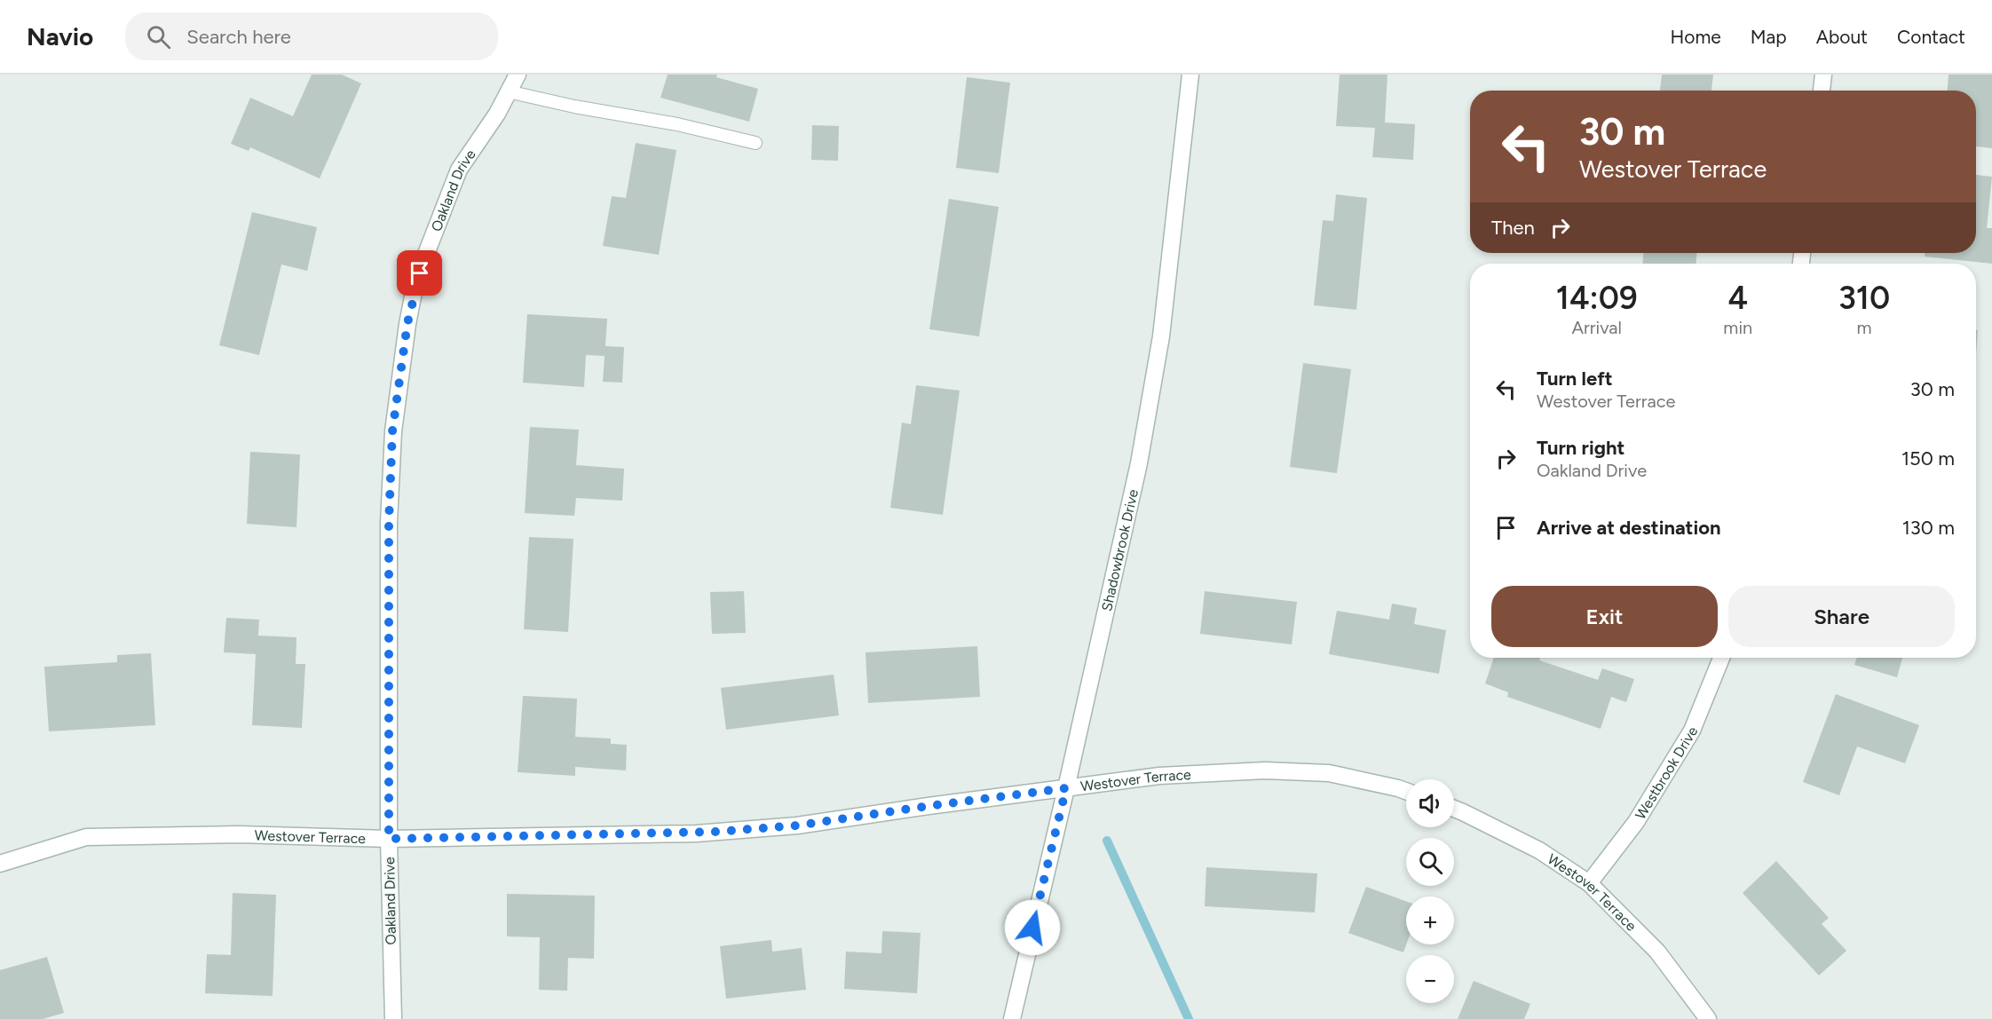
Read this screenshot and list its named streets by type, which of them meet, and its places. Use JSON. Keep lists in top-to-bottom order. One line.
{"streets":{"street":["Oakland Drive","Shadowbrook Drive","Westbrook Drive","Westover Terrace"]},"crossings":[["Oakland Drive","Westover Terrace"],["Shadowbrook Drive","Westover Terrace"],["Westbrook Drive","Westover Terrace"]],"page":{"header":"Navio","search":"Search here","nav":["Home","Map","About","Contact"],"turn":["30 m","Westover Terrace"],"then":"Then","eta":["14:09","Arrival","4","min","310","m"],"list":[{"name":"Turn left","note":"Westover Terrace","value":"30 m"},{"name":"Turn right","note":"Oakland Drive","value":"150 m"},{"name":"Arrive at destination","value":"130 m"}],"buttons":["Exit","Share"],"map_buttons":["+","−"]}}
